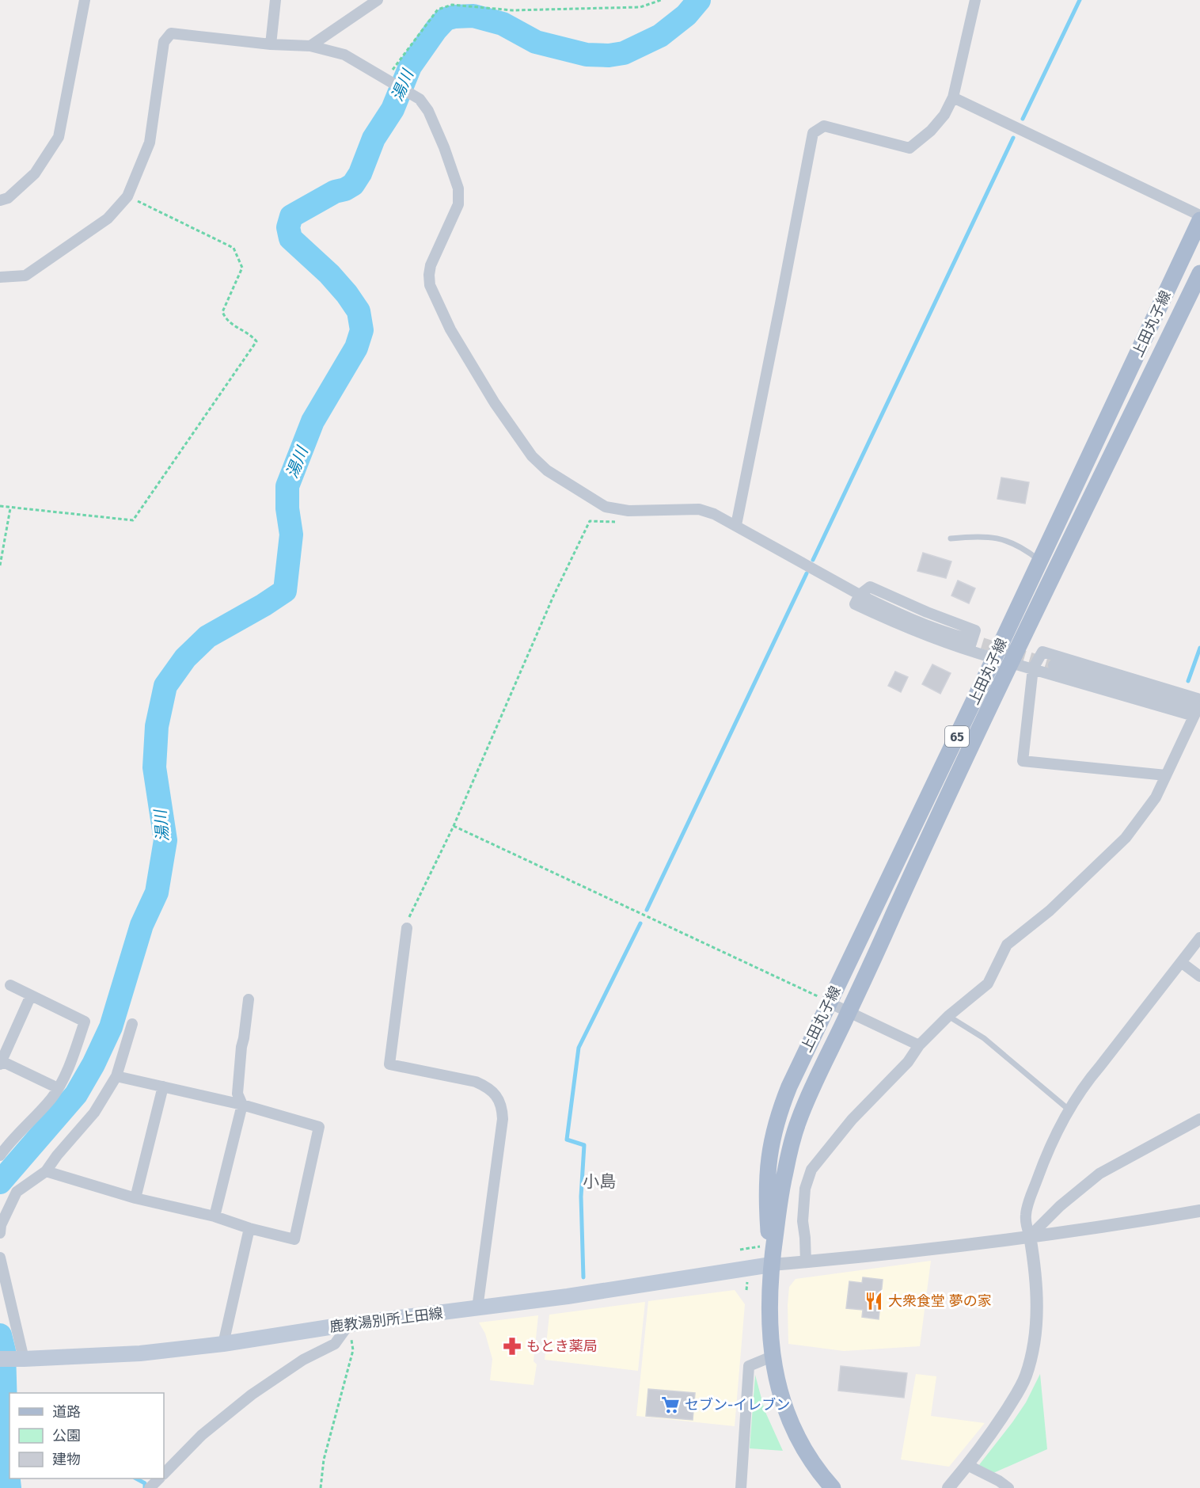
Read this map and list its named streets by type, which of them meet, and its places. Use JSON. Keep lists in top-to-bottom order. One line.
{"streets":{"main road":["上田丸子線","65","鹿教湯別所上田線"]},"crossings":[["上田丸子線","鹿教湯別所上田線"]],"districts":["小島"],"water":["湯川"],"places":{"restaurant":["大衆食堂 夢の家"],"pharmacy":["もとき薬局"],"supermarket":["セブン-イレブン"]},"legend":["道路","公園","建物"]}
